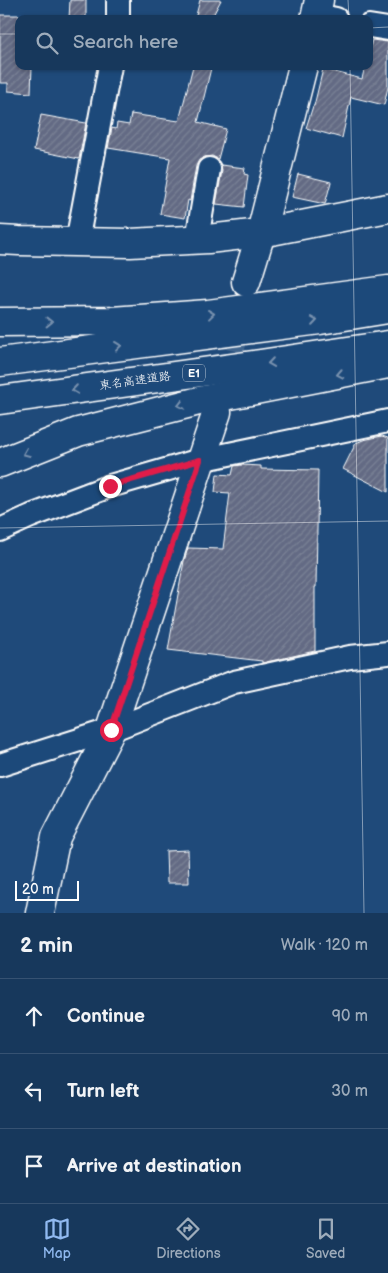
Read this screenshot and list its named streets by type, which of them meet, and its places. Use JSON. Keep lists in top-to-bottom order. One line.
{"streets":{"main road":["E1","東名高速道路"]},"scale_bar":"20 m","page":{"search":"Search here","scale":"20 m","heading":["2 min","Walk · 120 m"],"list":[["Continue","90 m"],["Turn left","30 m"],"Arrive at destination"],"nav":["Map","Directions","Saved"]}}
